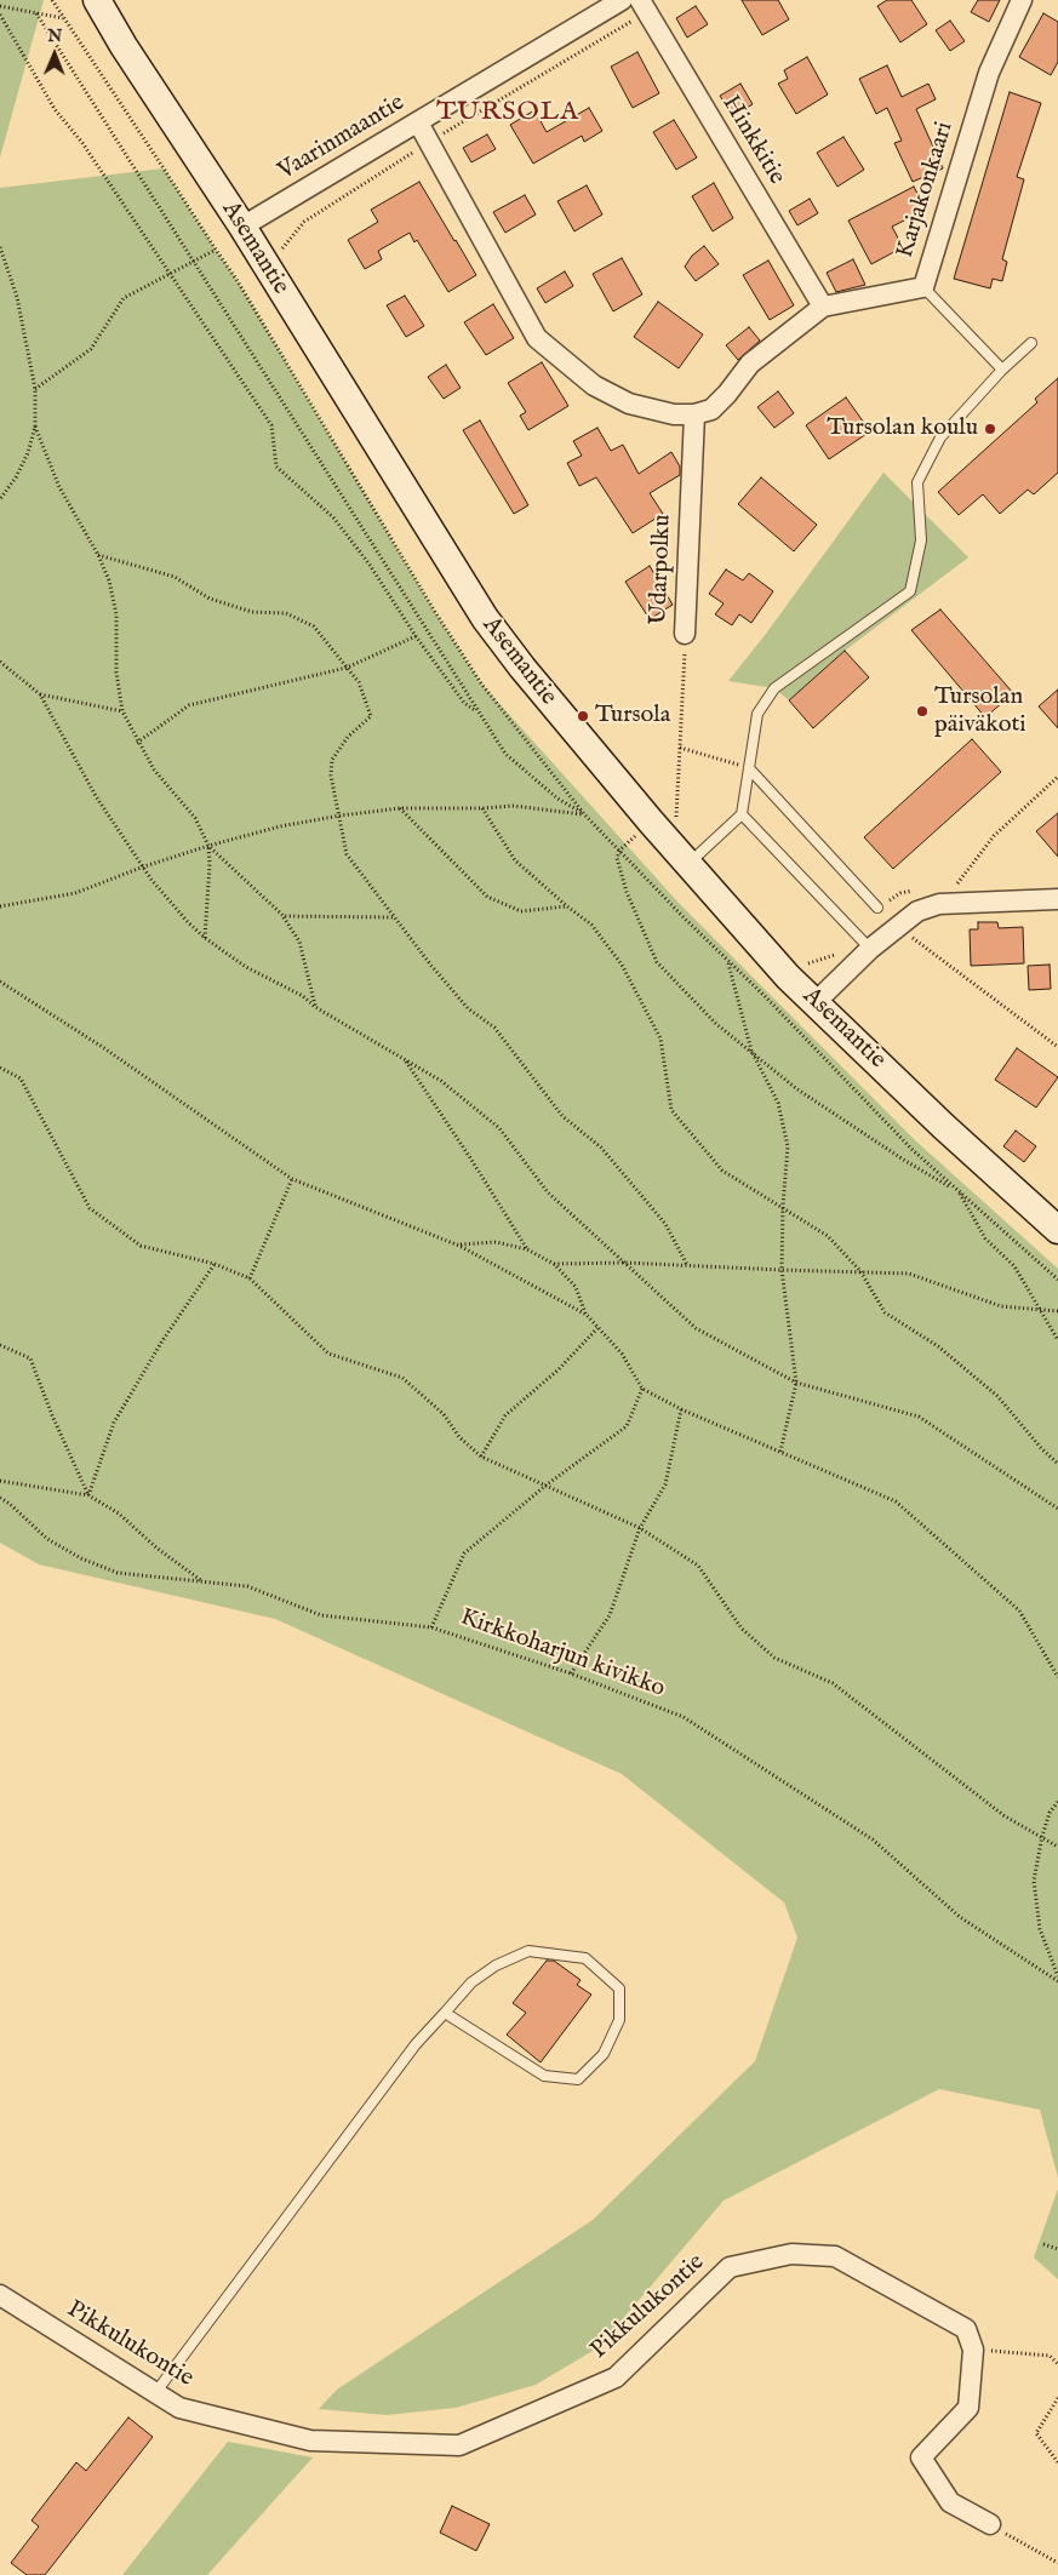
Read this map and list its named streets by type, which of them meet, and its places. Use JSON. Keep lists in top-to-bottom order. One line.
{"streets":{"main road":["Asemantie"],"street":["Vaarinmaantie","Hinkkitie","Karjakonkaari","Udarpolku","Pikkulukontie"],"path":["Kirkkoharjun kivikko"]},"crossings":[["Vaarinmaantie","Asemantie"],["Hinkkitie","Karjakonkaari"],["Karjakonkaari","Udarpolku"],["Asemantie","Udarpolku"]],"districts":["TURSOLA"],"places":["Tursolan koulu","Tursolan päiväkoti","Tursola"],"north":"top"}
